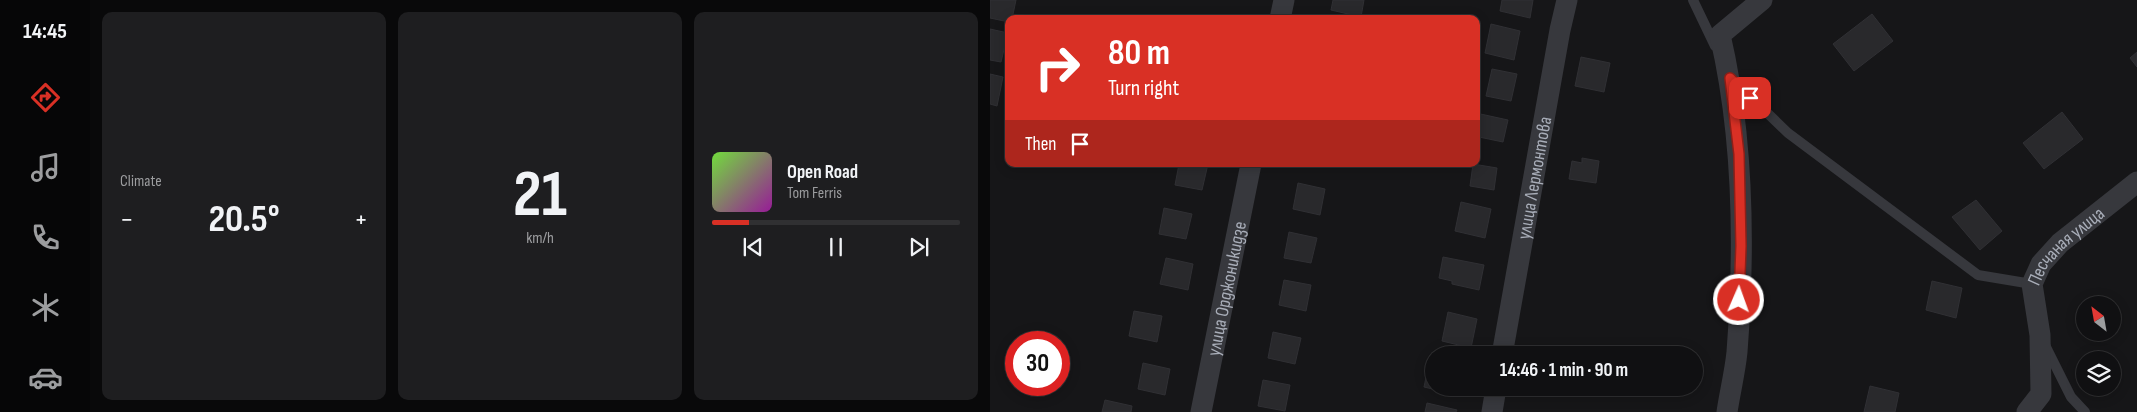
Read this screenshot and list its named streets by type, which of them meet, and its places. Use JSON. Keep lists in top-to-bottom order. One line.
{"streets":{"street":["улица Лермонтова","Песчаная улица","улица Орджоникидзе"]},"north":"top left","page":{"tabs":"14:45","tile":["Climate",["21","km/h"]],"turn":["80 m","Turn right"],"then":"Then","song":["Open Road","Tom Ferris"],"heat":["−","20.5°","+"],"limit":"30","trip":"14:46 · 1 min · 90 m"}}
